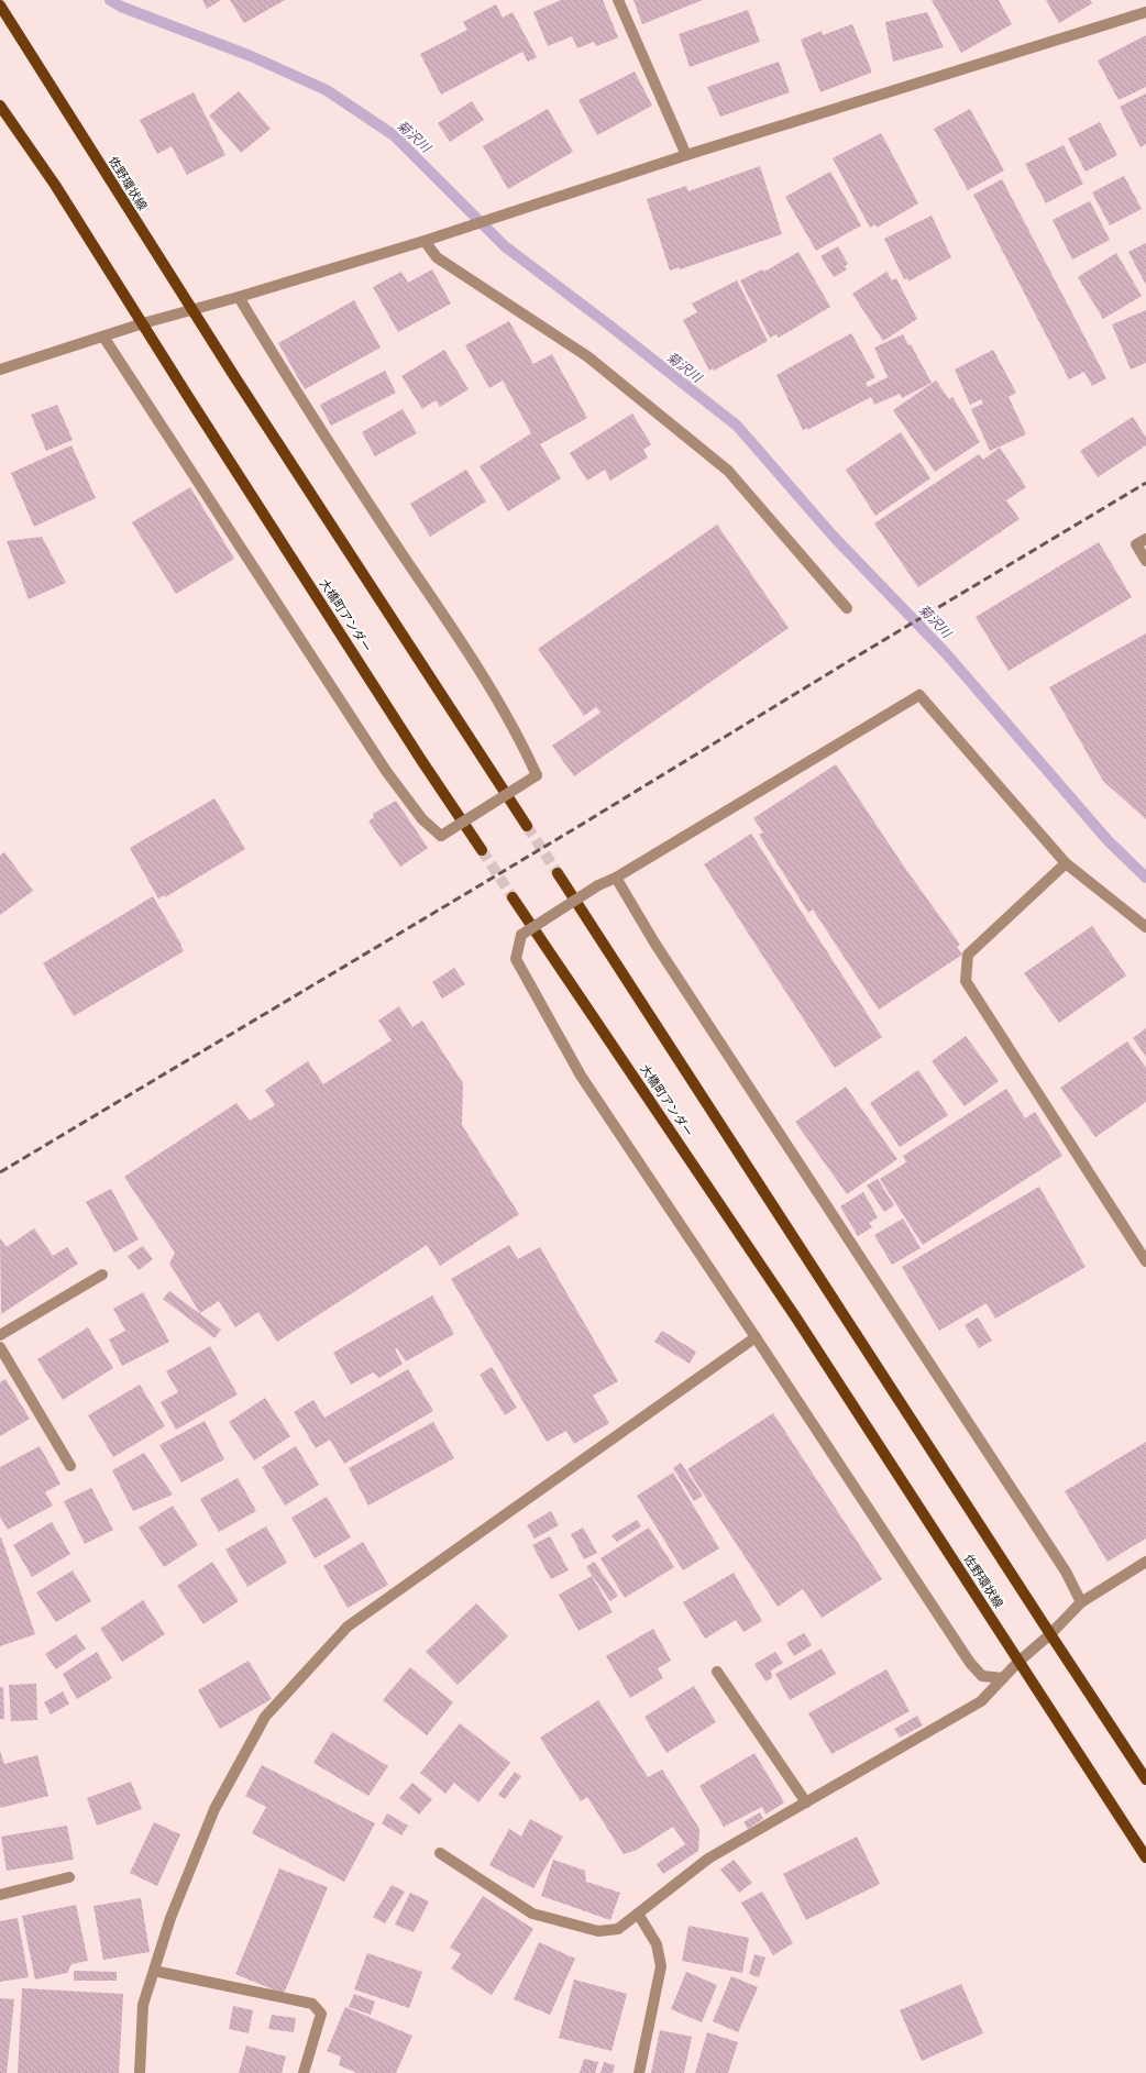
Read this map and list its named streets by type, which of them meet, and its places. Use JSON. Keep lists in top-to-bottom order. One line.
{"streets":{"main road":["佐野環状線","大橋町アンダー"]},"crossings":[["佐野環状線","大橋町アンダー"]],"water":["菊沢川"]}
